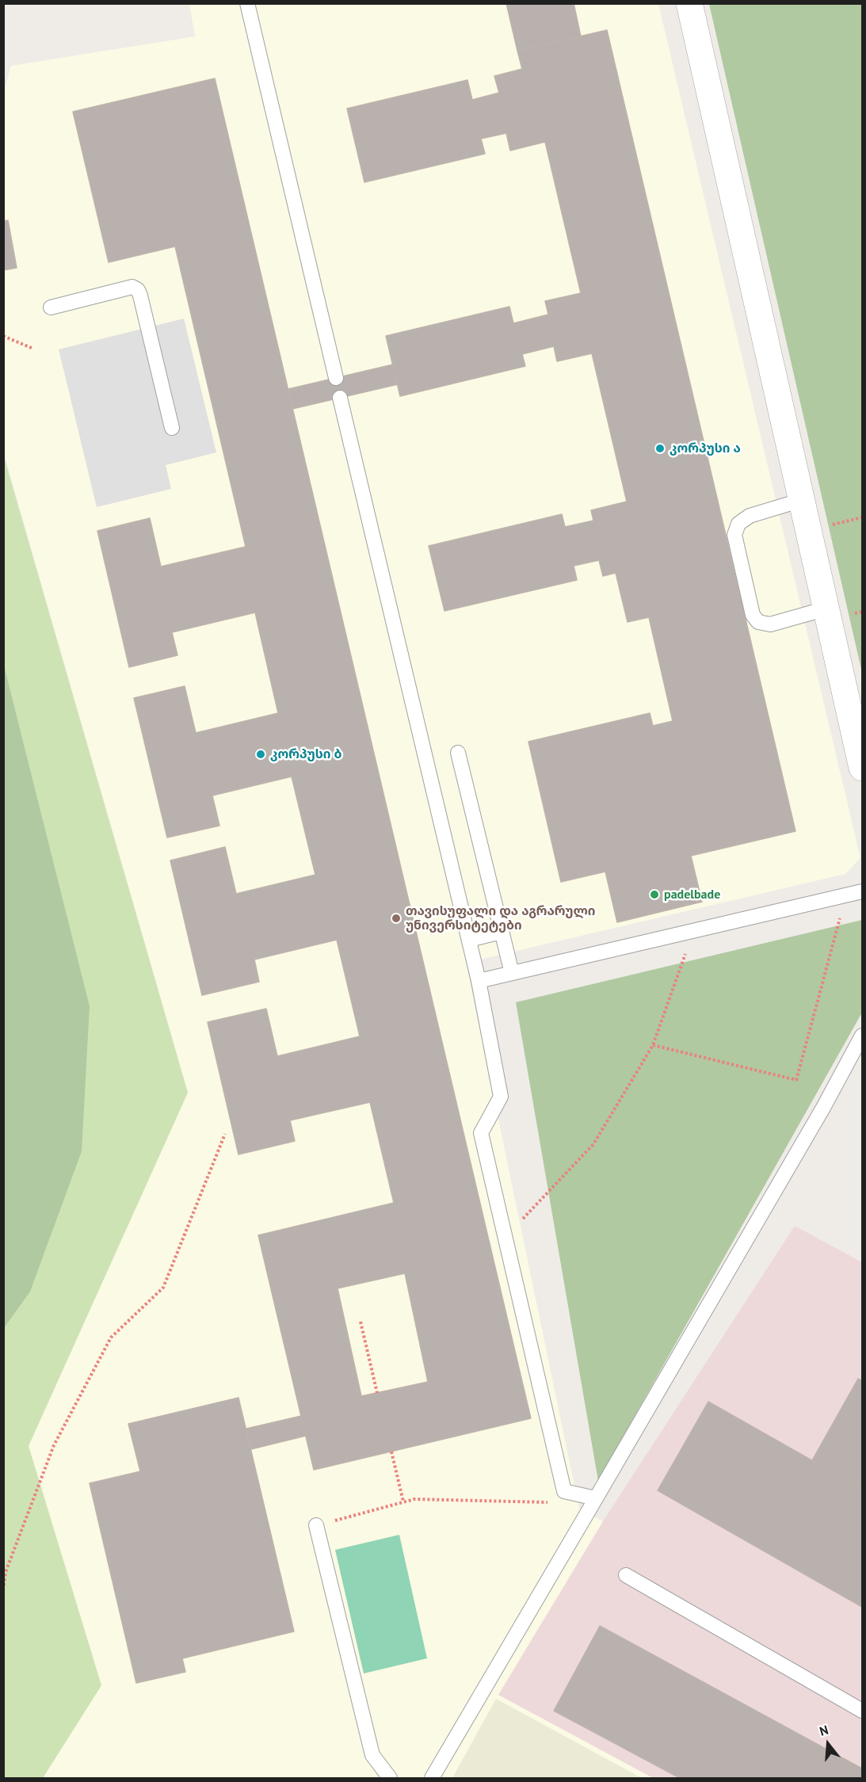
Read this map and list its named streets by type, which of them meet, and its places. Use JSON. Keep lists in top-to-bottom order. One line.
{"places":["კორპუსი ა","კორპუსი ბ","padelbade","თავისუფალი და აგრარული უნივერსიტეტები"],"north":"top"}
